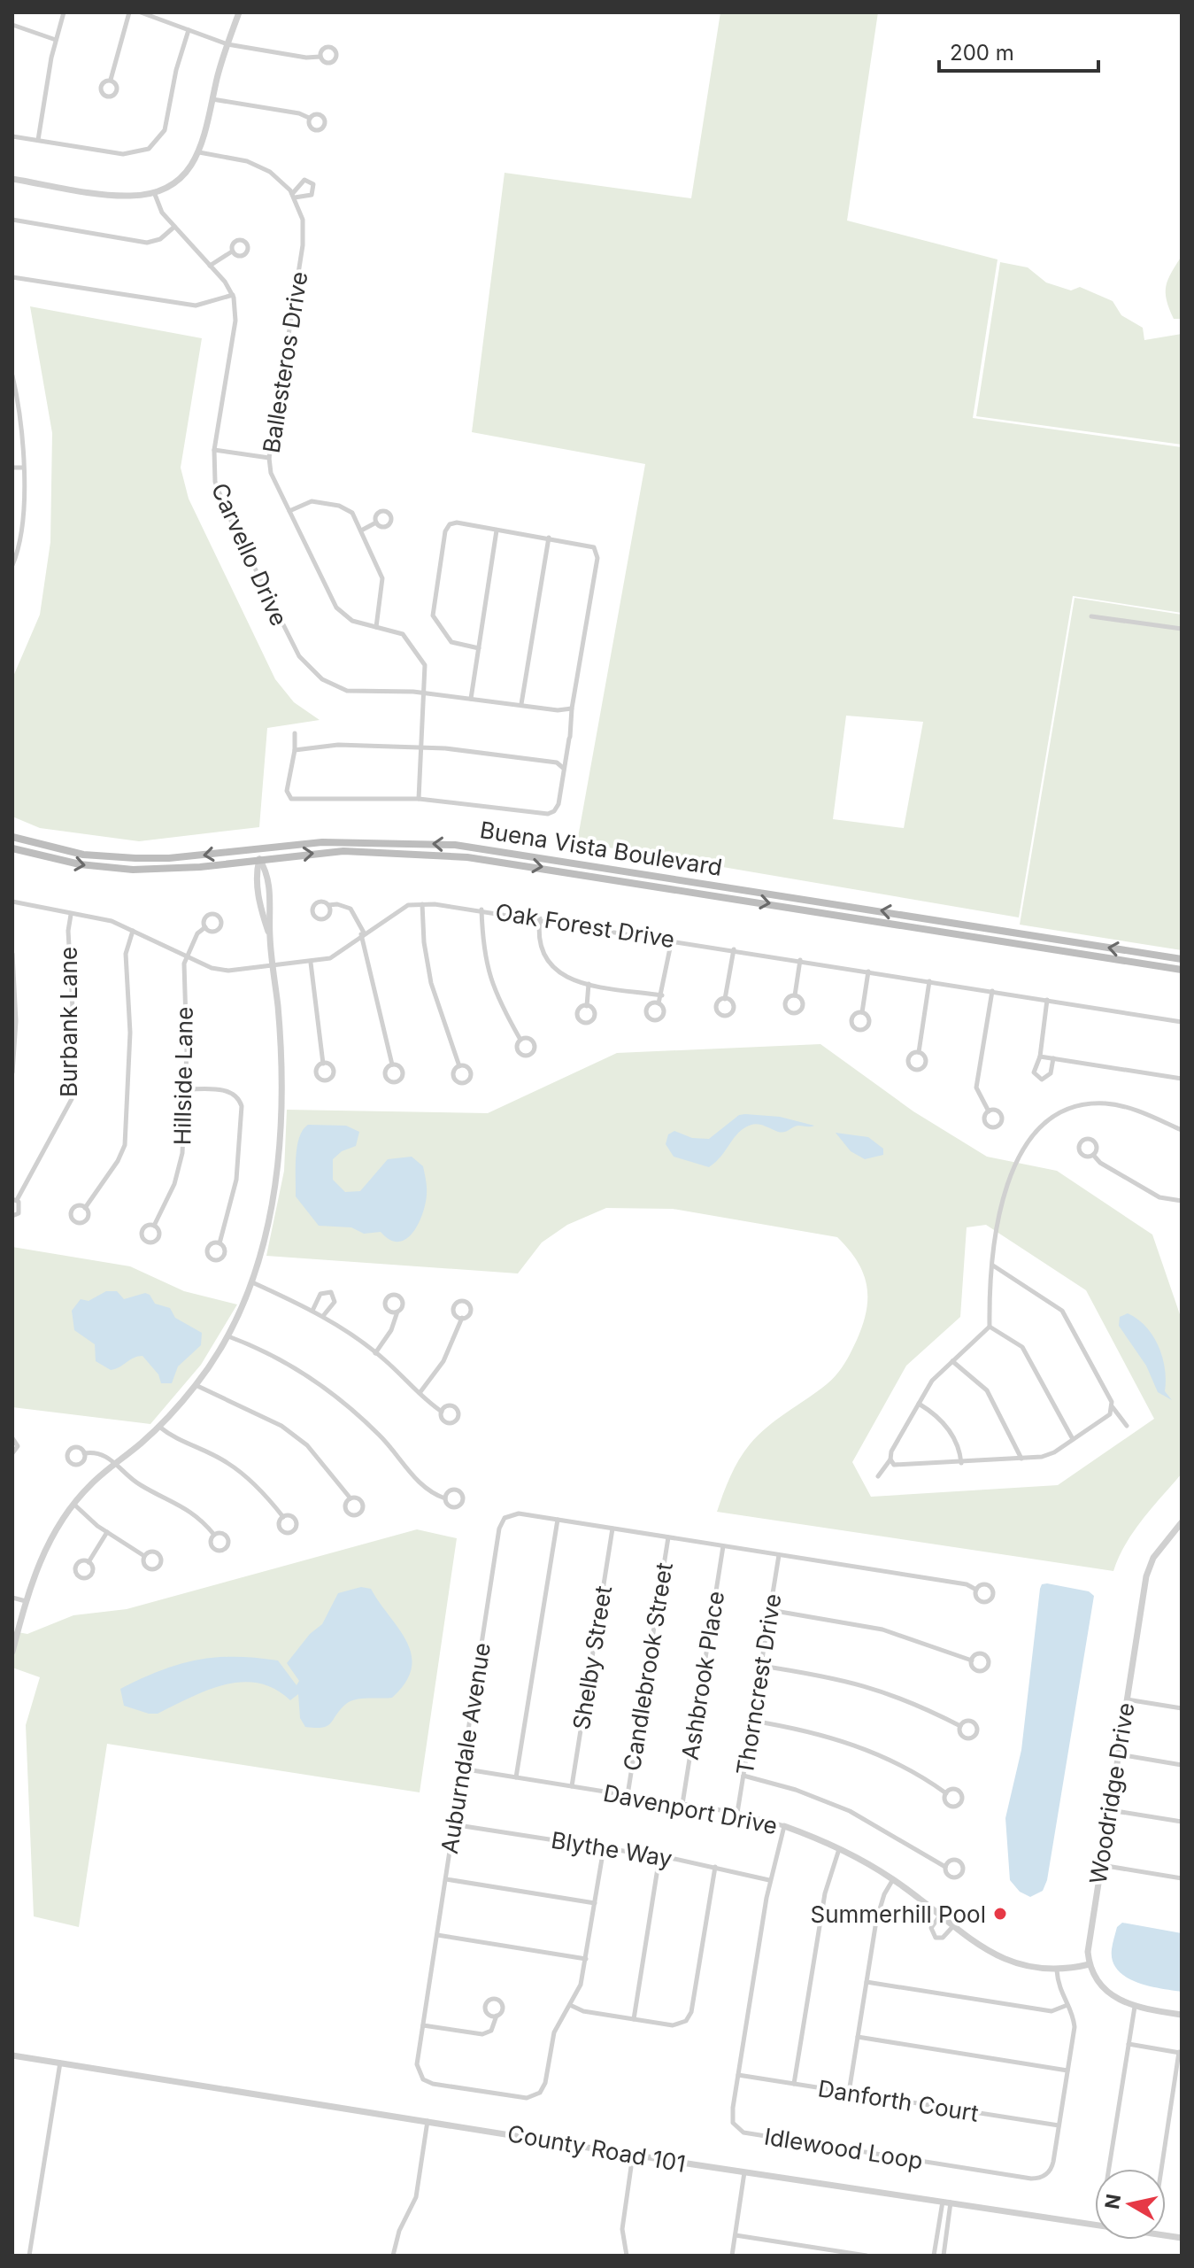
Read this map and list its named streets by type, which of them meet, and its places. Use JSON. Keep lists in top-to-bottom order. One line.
{"streets":{"main road":["Buena Vista Boulevard"],"street":["Ballesteros Drive","Carvello Drive","Oak Forest Drive","Burbank Lane","Hillside Lane","Shelby Street","Candlebrook Street","Ashbrook Place","Thorncrest Drive","Auburndale Avenue","Woodridge Drive","Davenport Drive","Blythe Way","Danforth Court","County Road 101","Idlewood Loop"]},"crossings":[["Ballesteros Drive","Carvello Drive"],["Oak Forest Drive","Burbank Lane"],["Oak Forest Drive","Hillside Lane"],["Shelby Street","Auburndale Avenue"],["Shelby Street","Davenport Drive"],["Candlebrook Street","Auburndale Avenue"],["Candlebrook Street","Davenport Drive"],["Ashbrook Place","Auburndale Avenue"],["Ashbrook Place","Davenport Drive"],["Thorncrest Drive","Auburndale Avenue"],["Thorncrest Drive","Davenport Drive"],["Auburndale Avenue","Davenport Drive"],["Auburndale Avenue","Blythe Way"],["Woodridge Drive","Davenport Drive"],["Davenport Drive","Idlewood Loop"],["Blythe Way","Idlewood Loop"],["Danforth Court","Idlewood Loop"]],"places":["Summerhill Pool"],"scale_bar":"200 m","north":"left"}
